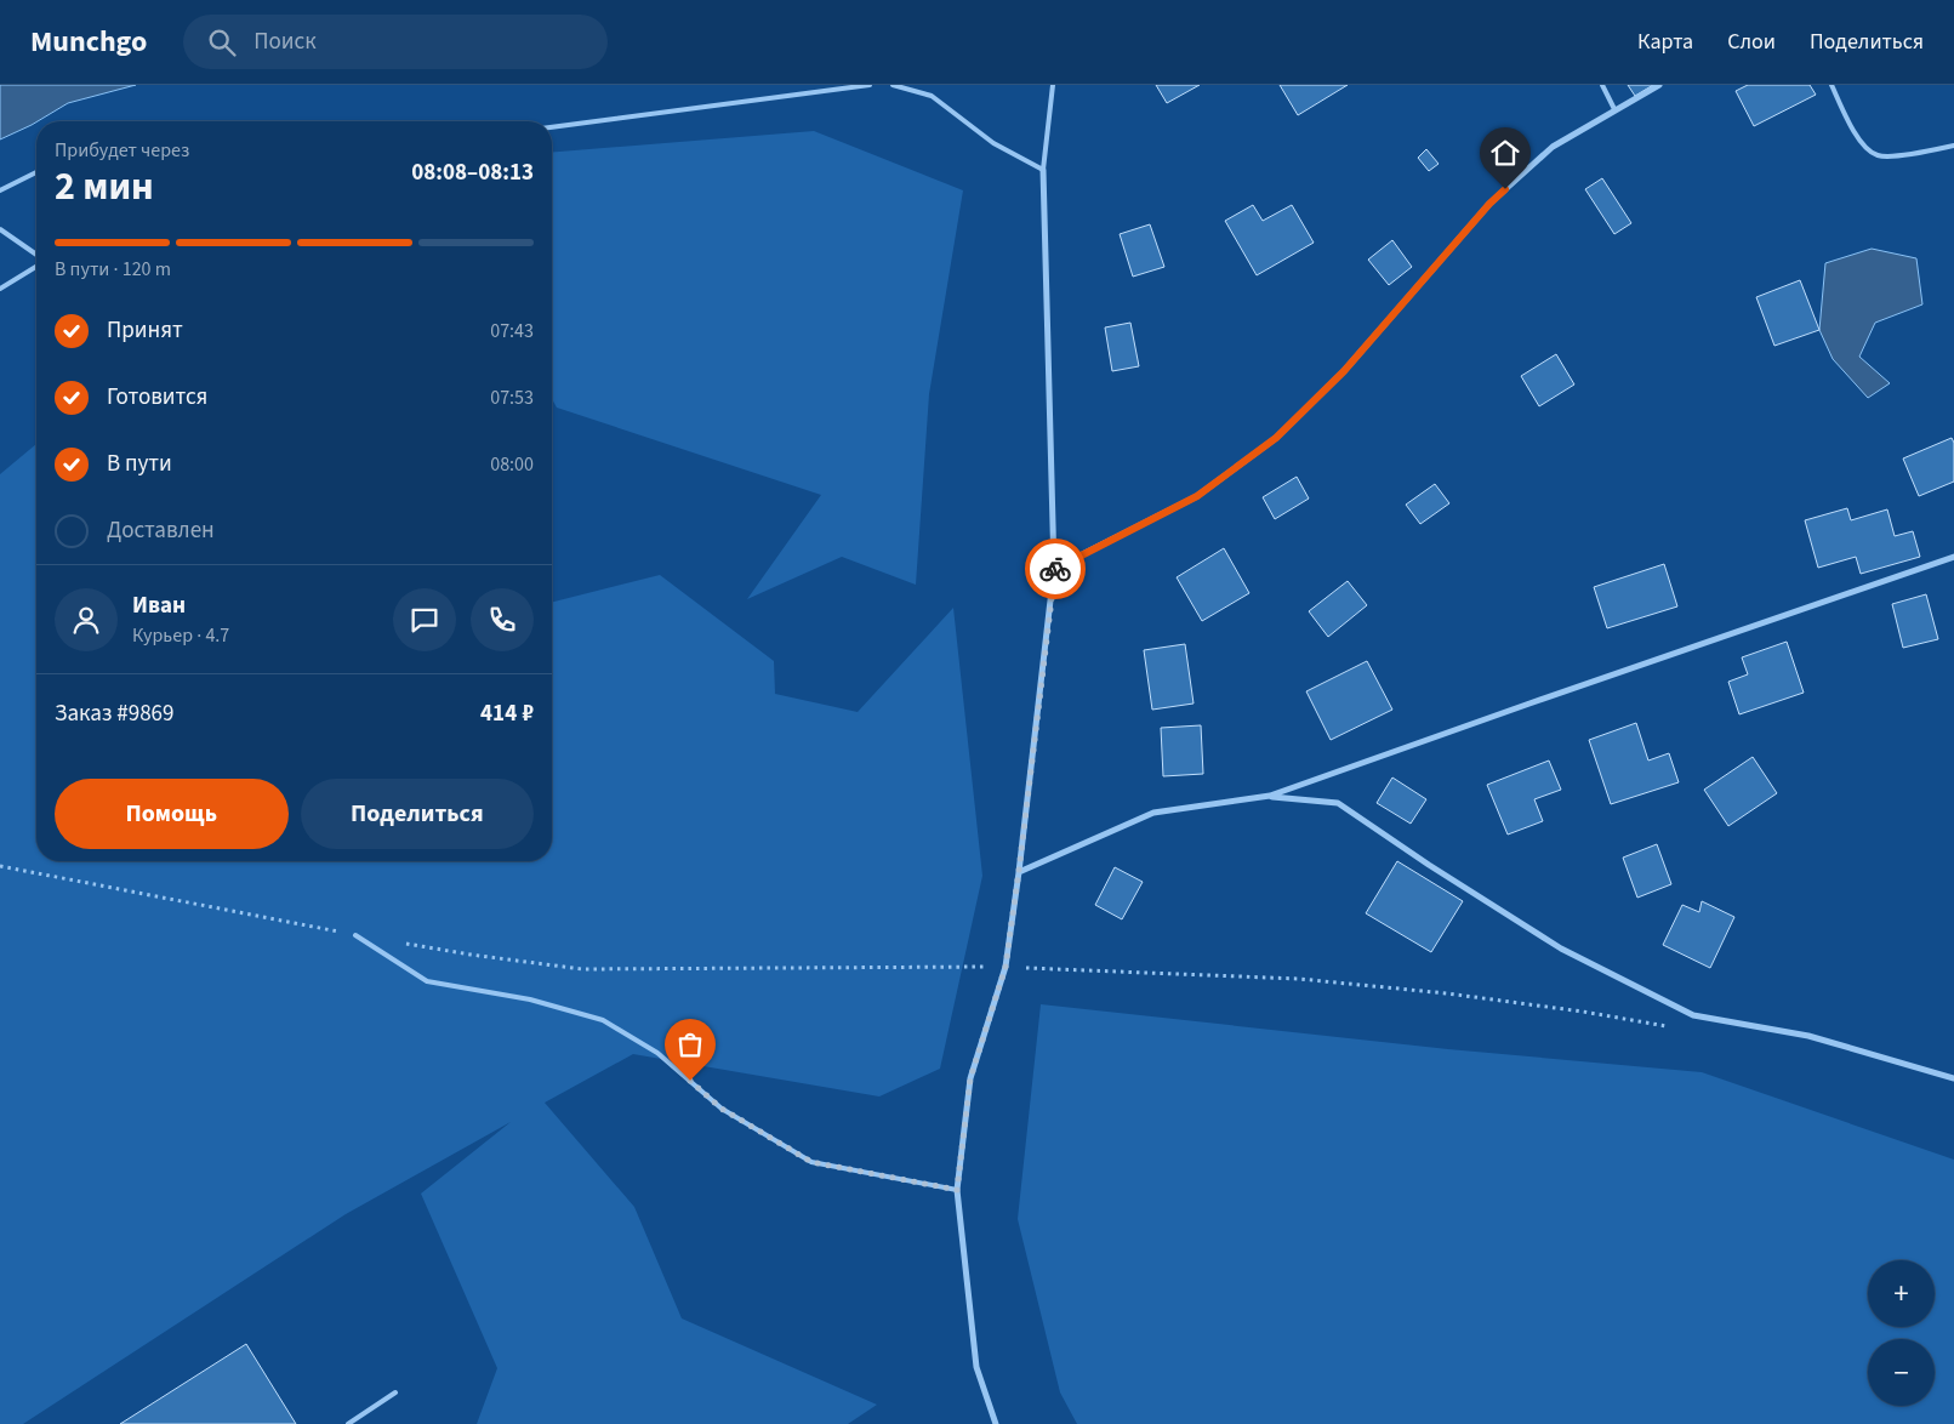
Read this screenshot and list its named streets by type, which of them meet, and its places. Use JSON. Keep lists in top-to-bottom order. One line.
{"page":{"header":"Munchgo","search":"Поиск","nav":["Карта","Слои","Поделиться"],"heading":["2 мин","Прибудет через","08:08–08:13"],"panel":["Иван","Курьер · 4.7","Заказ #9869","414 ₽"],"bar":"В пути · 120 m","list":[["Принят","07:43"],["Готовится","07:53"],["В пути","08:00"],"Доставлен"],"buttons":["Помощь","Поделиться"],"map_buttons":["+","−"]}}
